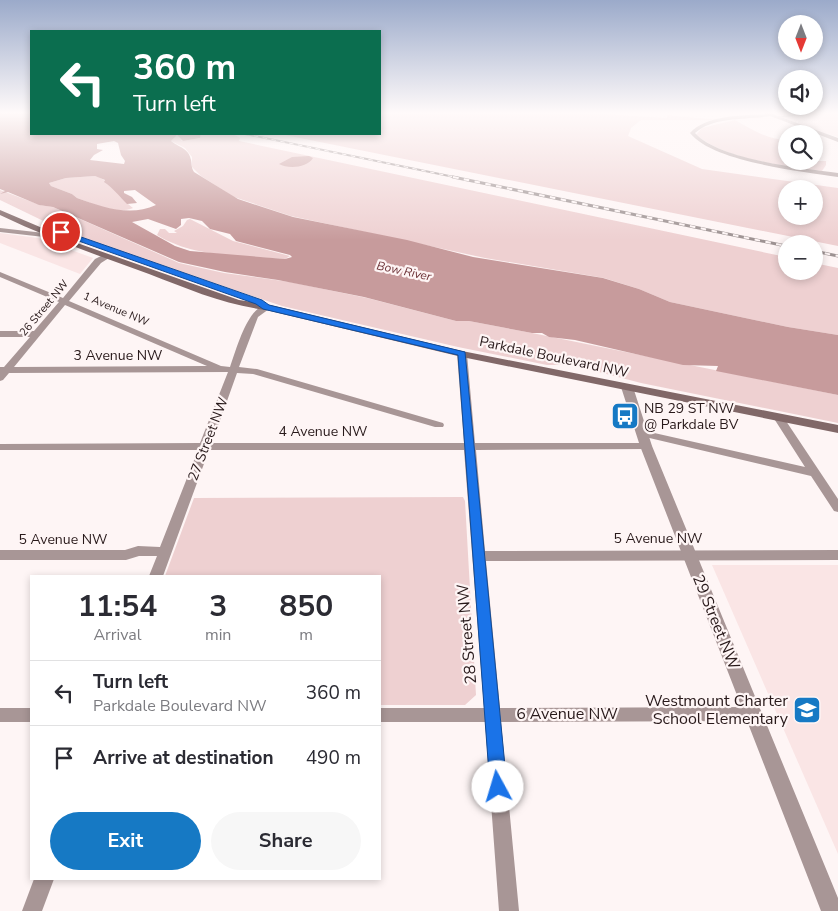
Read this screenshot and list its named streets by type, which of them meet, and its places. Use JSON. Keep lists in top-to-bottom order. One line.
{"streets":{"main road":["Parkdale Boulevard NW"],"street":["26 Street NW","1 Avenue NW","3 Avenue NW","4 Avenue NW","27 Street NW","5 Avenue NW","29 Street NW","28 Street NW","6 Avenue NW"]},"crossings":[["26 Street NW","1 Avenue NW"],["26 Street NW","3 Avenue NW"],["26 Street NW","Parkdale Boulevard NW"],["1 Avenue NW","3 Avenue NW"],["3 Avenue NW","27 Street NW"],["Parkdale Boulevard NW","27 Street NW"],["Parkdale Boulevard NW","29 Street NW"],["Parkdale Boulevard NW","28 Street NW"],["4 Avenue NW","27 Street NW"],["4 Avenue NW","29 Street NW"],["4 Avenue NW","28 Street NW"],["27 Street NW","5 Avenue NW"],["5 Avenue NW","29 Street NW"],["5 Avenue NW","28 Street NW"],["29 Street NW","6 Avenue NW"],["28 Street NW","6 Avenue NW"]],"water":["Bow River"],"places":{"bus stop":["NB 29 ST NW @ Parkdale BV"],"school or university":["Westmount Charter School Elementary"]},"north":"bottom","page":{"map_buttons":["+","−"],"turn":["360 m","Turn left"],"eta":["11:54","Arrival","3","min","850","m"],"list":[{"name":"Turn left","note":"Parkdale Boulevard NW","value":"360 m"},{"name":"Arrive at destination","value":"490 m"}],"buttons":["Exit","Share"]}}
